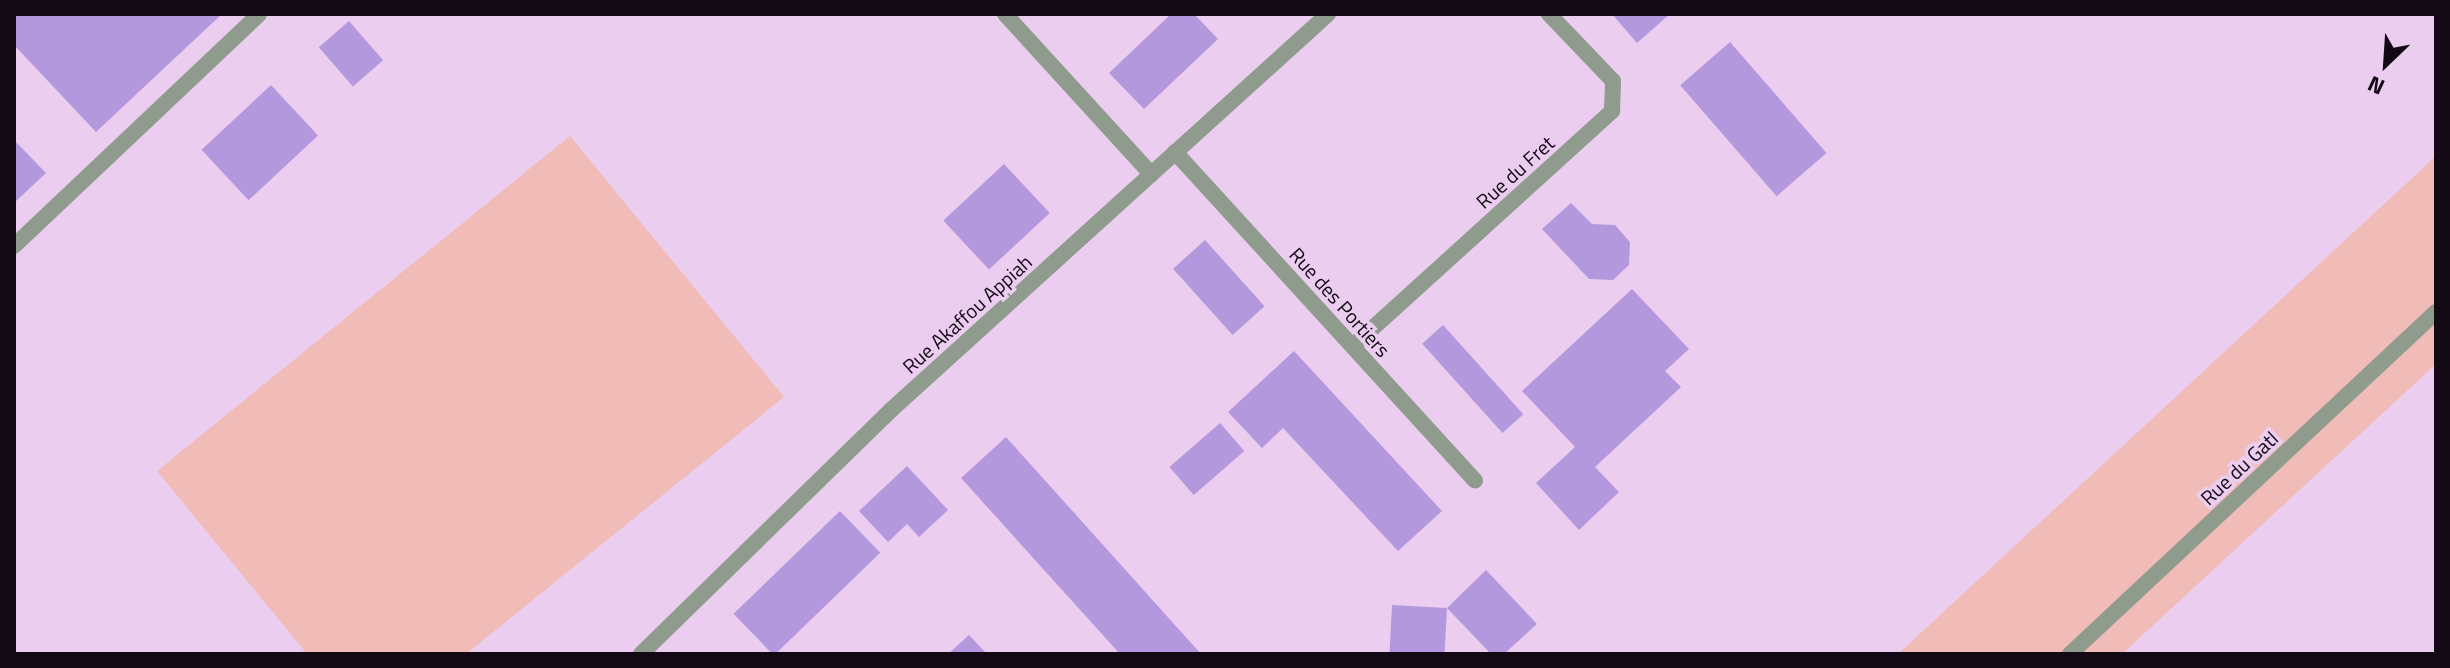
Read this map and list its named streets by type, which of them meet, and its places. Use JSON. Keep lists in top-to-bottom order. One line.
{"streets":{"lane":["Rue du Fret","Rue des Portiers","Rue Akaffou Appiah","Rue du Gatl"]},"crossings":[["Rue du Fret","Rue des Portiers"],["Rue des Portiers","Rue Akaffou Appiah"]],"north":"bottom left"}
